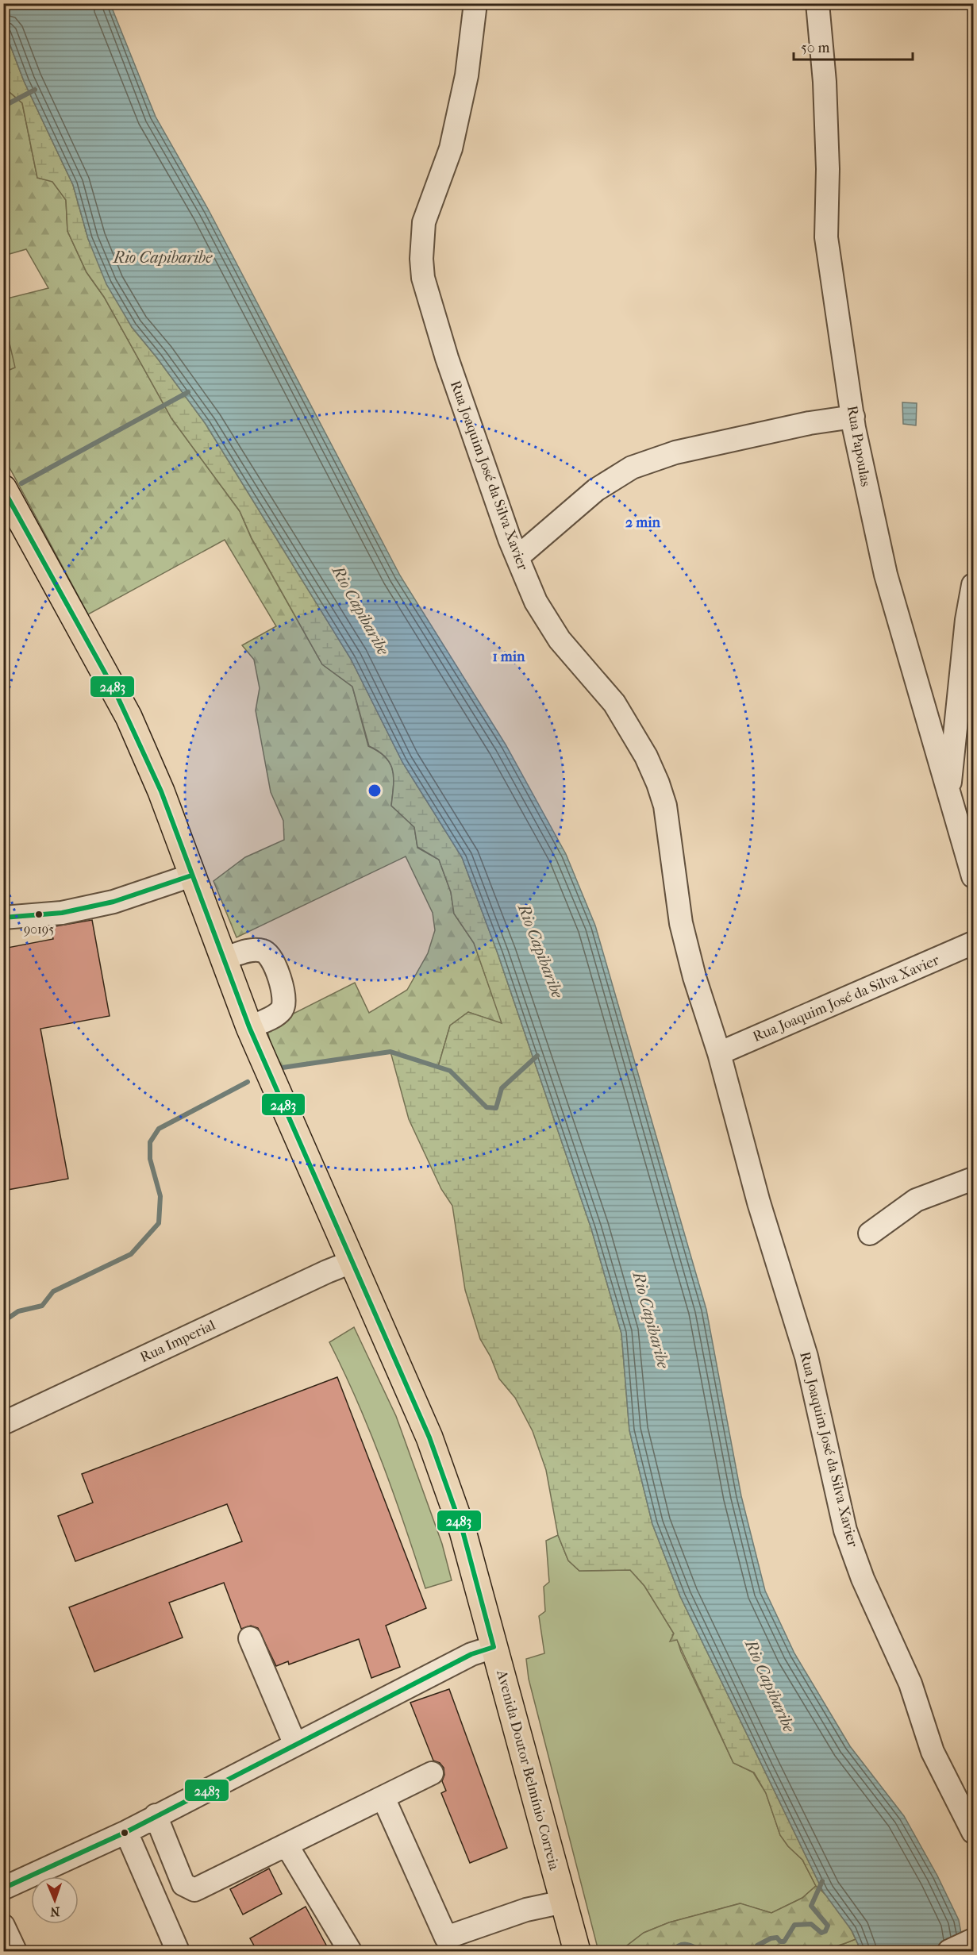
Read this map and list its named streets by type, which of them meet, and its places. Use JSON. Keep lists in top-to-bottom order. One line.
{"streets":{"main road":["Avenida Doutor Belmínio Correia"],"street":["Rua Papoulas","Rua Joaquim José da Silva Xavier","Rua Imperial"]},"crossings":[["Rua Imperial","Avenida Doutor Belmínio Correia"]],"water":["Rio Capibaribe"],"places":["90195"],"lines":["transit line 2483"],"scale_bar":"50 m","north":"bottom","rings":["2 min","1 min"]}
